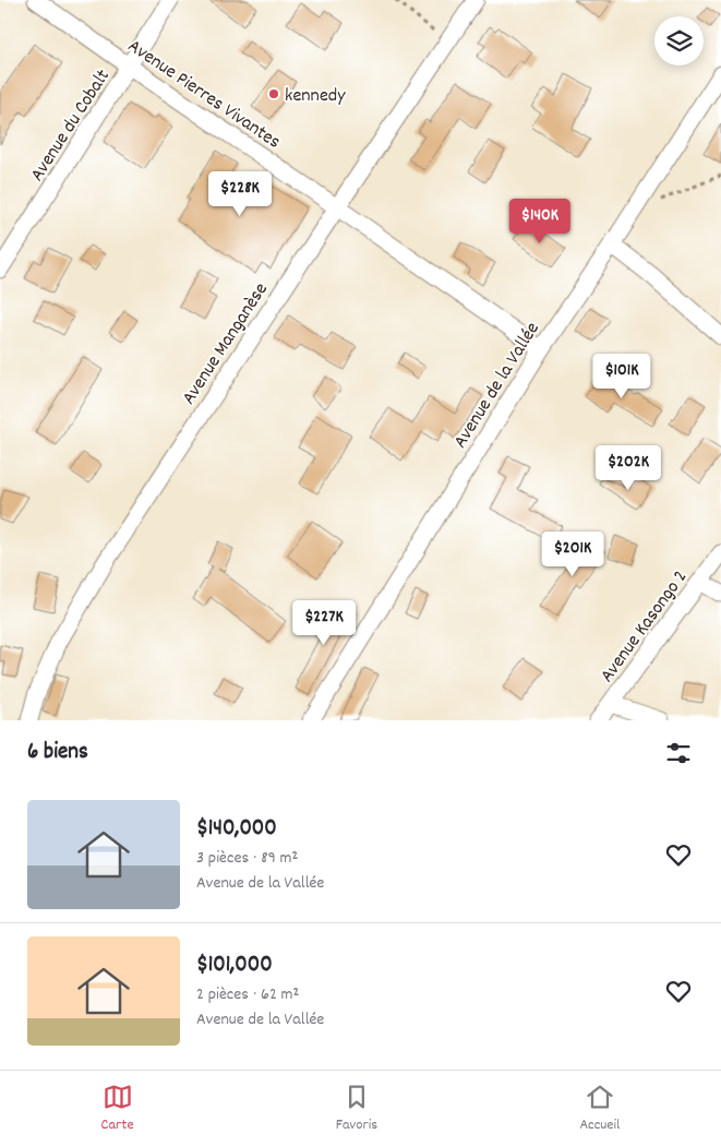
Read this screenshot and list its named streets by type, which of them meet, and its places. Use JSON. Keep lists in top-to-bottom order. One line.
{"streets":{"street":["Avenue Pierres Vivantes","Avenue du Cobalt","Avenue Manganèse","Avenue de la Vallée","Avenue Kasongo 2"]},"crossings":[["Avenue Pierres Vivantes","Avenue du Cobalt"],["Avenue Pierres Vivantes","Avenue Manganèse"],["Avenue Pierres Vivantes","Avenue de la Vallée"]],"places":["kennedy"],"page":{"price":["$228K","$140K","$101K","$202K","$201K","$227K"],"heading":"6 biens","list":[{"name":"$140,000","note":"3 pièces · 89 m² · Avenue de la Vallée"},{"name":"$101,000","note":"2 pièces · 62 m² · Avenue de la Vallée"}],"tabs":["Carte","Favoris","Accueil"]}}
